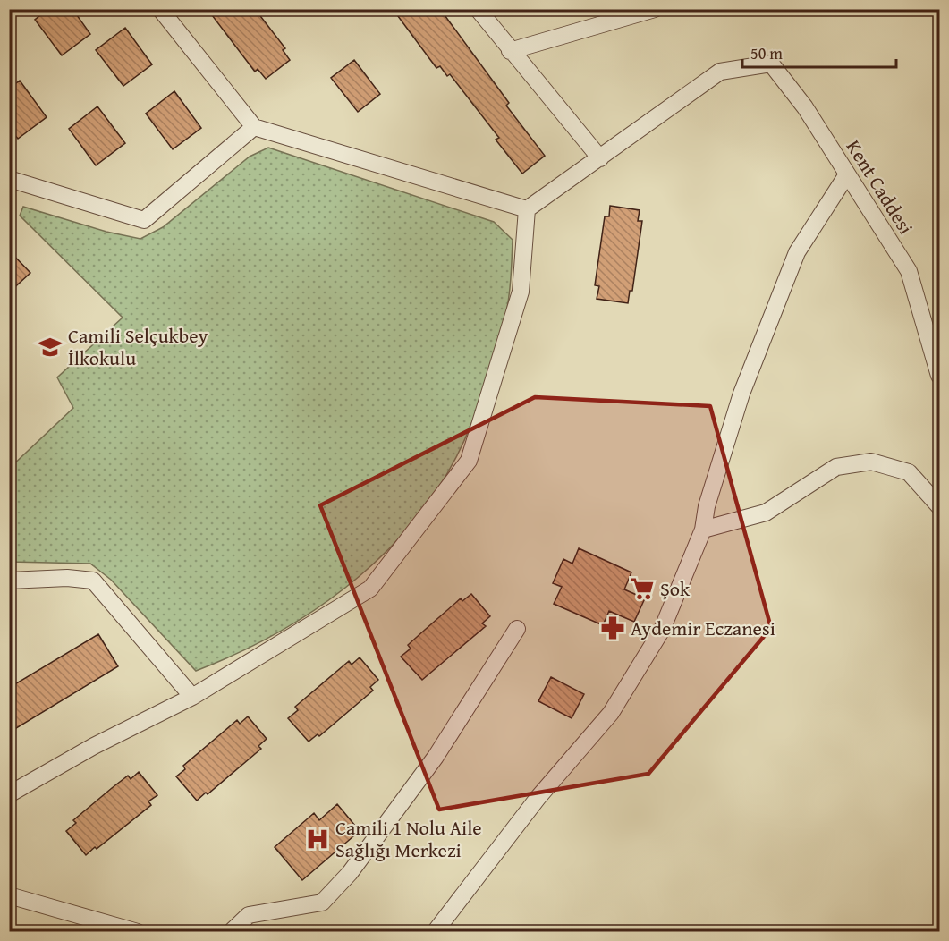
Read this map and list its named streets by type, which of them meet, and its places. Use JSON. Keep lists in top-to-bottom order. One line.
{"streets":{"street":["Kent Caddesi"]},"places":{"school or university":["Camili Selçukbey İlkokulu"],"supermarket":["Şok"],"pharmacy":["Aydemir Eczanesi"],"hospital":["Camili 1 Nolu Aile Sağlığı Merkezi"]},"scale_bar":"50 m"}
